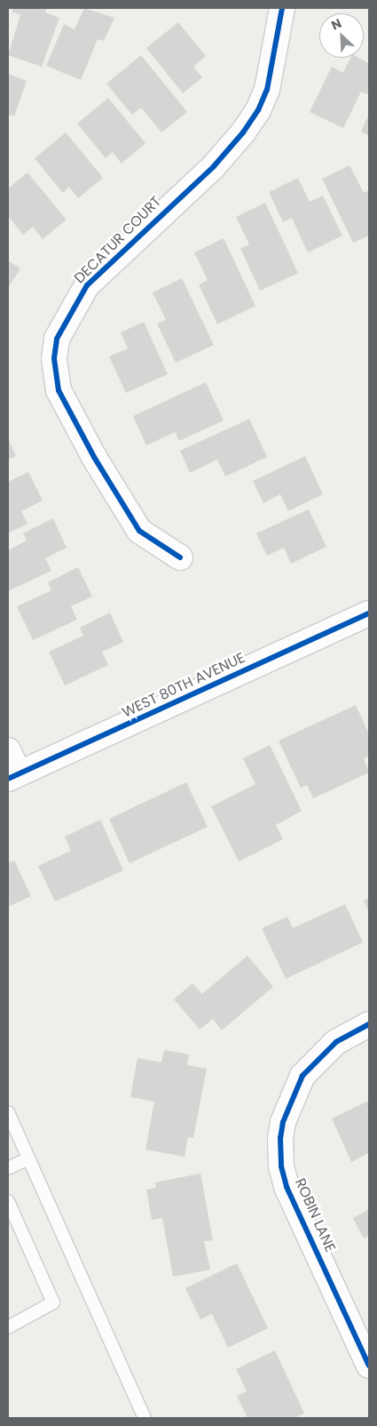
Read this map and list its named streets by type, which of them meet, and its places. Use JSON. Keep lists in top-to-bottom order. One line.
{"streets":{"street":["DECATUR COURT","WEST 80TH AVENUE","ROBIN LANE"]},"north":"top left"}
